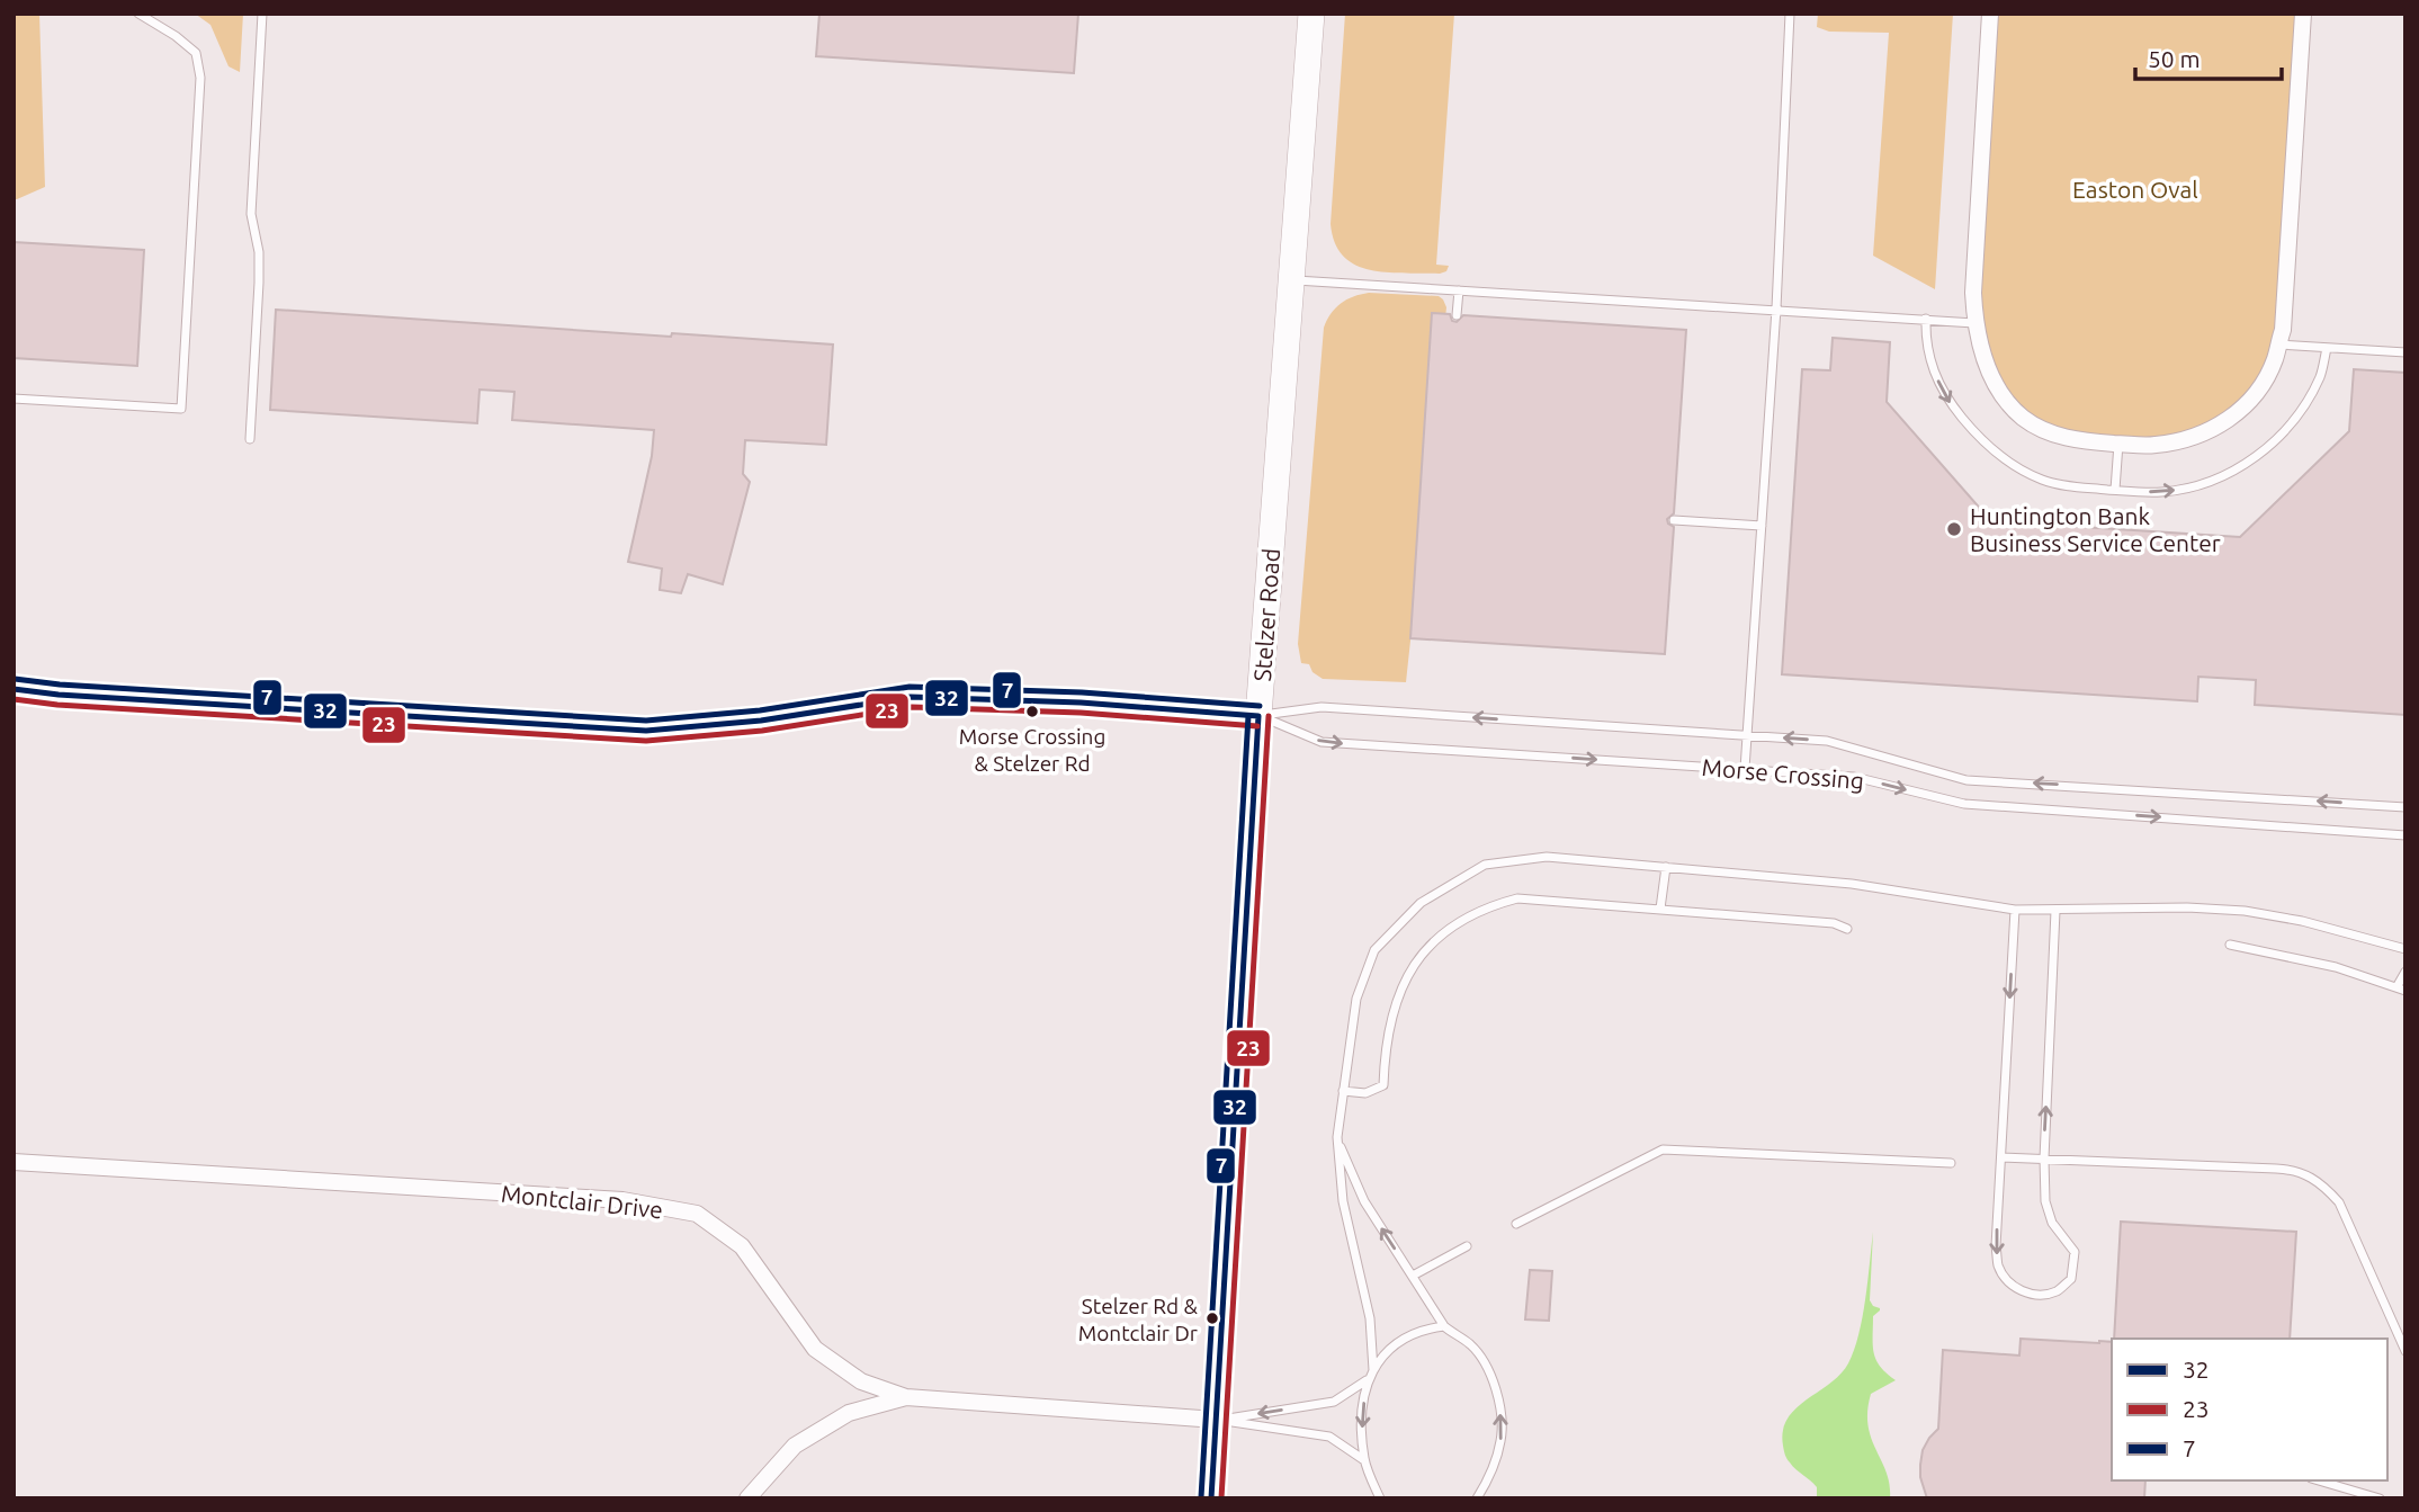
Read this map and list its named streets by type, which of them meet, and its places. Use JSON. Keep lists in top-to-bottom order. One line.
{"streets":{"main road":["Stelzer Road","Morse Crossing"],"street":["Montclair Drive"]},"crossings":[["Stelzer Road","Morse Crossing"],["Stelzer Road","Montclair Drive"]],"parks":["Easton Oval"],"places":["Huntington Bank Business Service Center","Morse Crossing & Stelzer Rd","Stelzer Rd & Montclair Dr"],"lines":["transit line 7","transit line 32","transit line 23"],"legend":["32","23","7"],"scale_bar":"50 m"}
